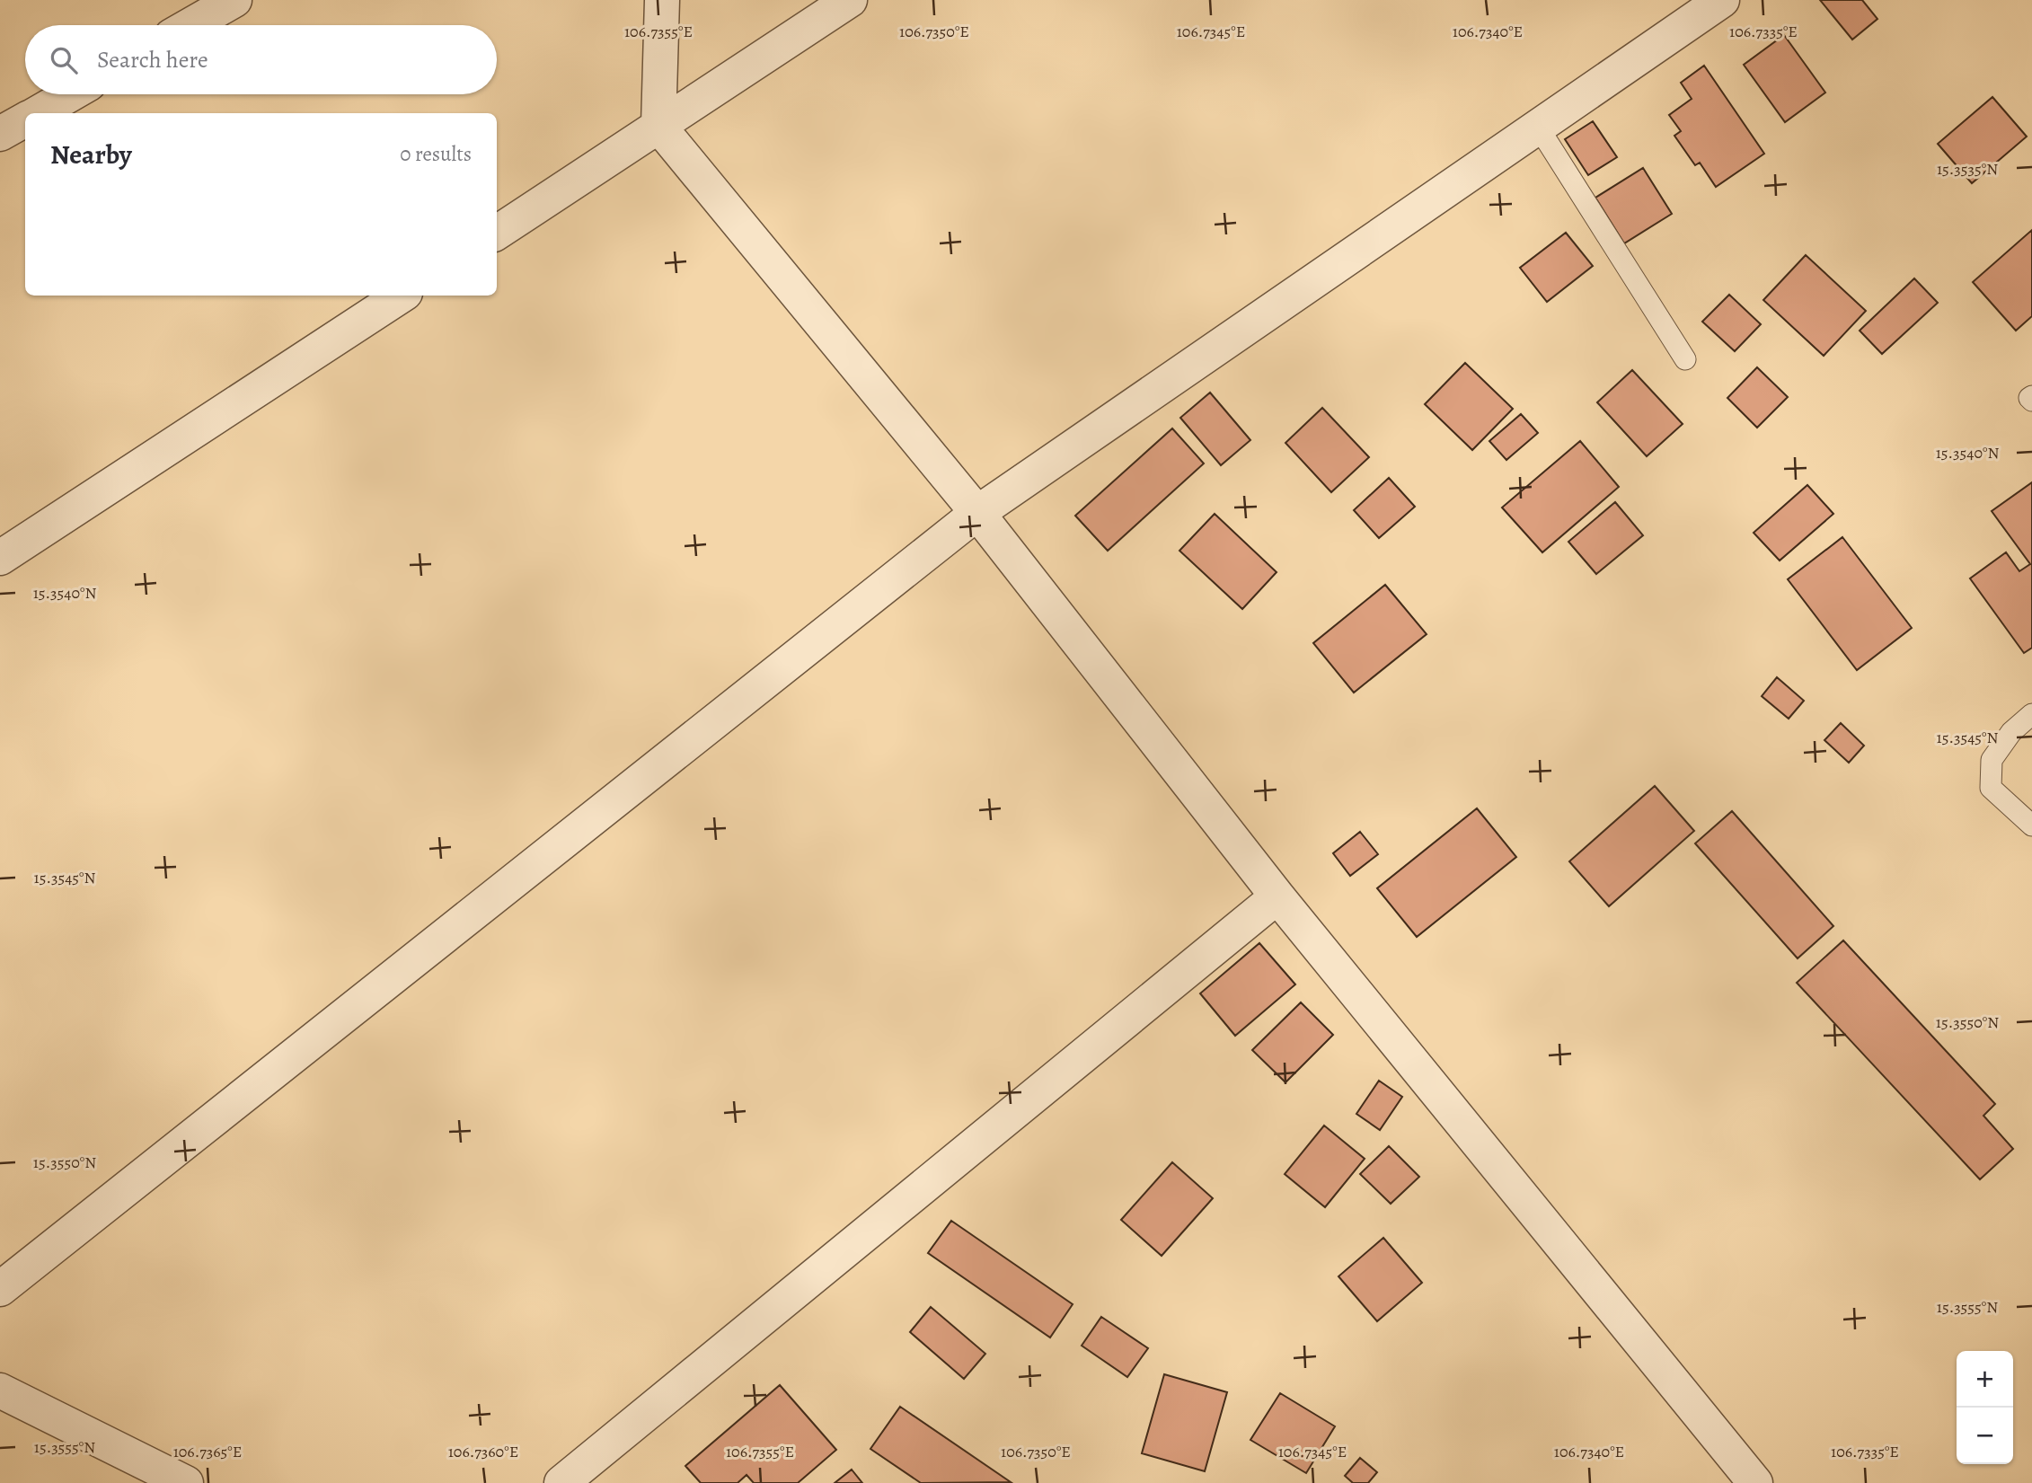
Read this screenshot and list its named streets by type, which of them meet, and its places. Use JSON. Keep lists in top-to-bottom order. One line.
{"page":{"search":"Search here","heading":["Nearby","0 results"],"map_buttons":["+","−"]},"coordinates":["106.7355°E","106.7350°E","106.7345°E","106.7340°E","106.7335°E","15.3535°N","15.3540°N","15.3545°N","15.3550°N","15.3555°N","106.7365°E","106.7360°E"]}
